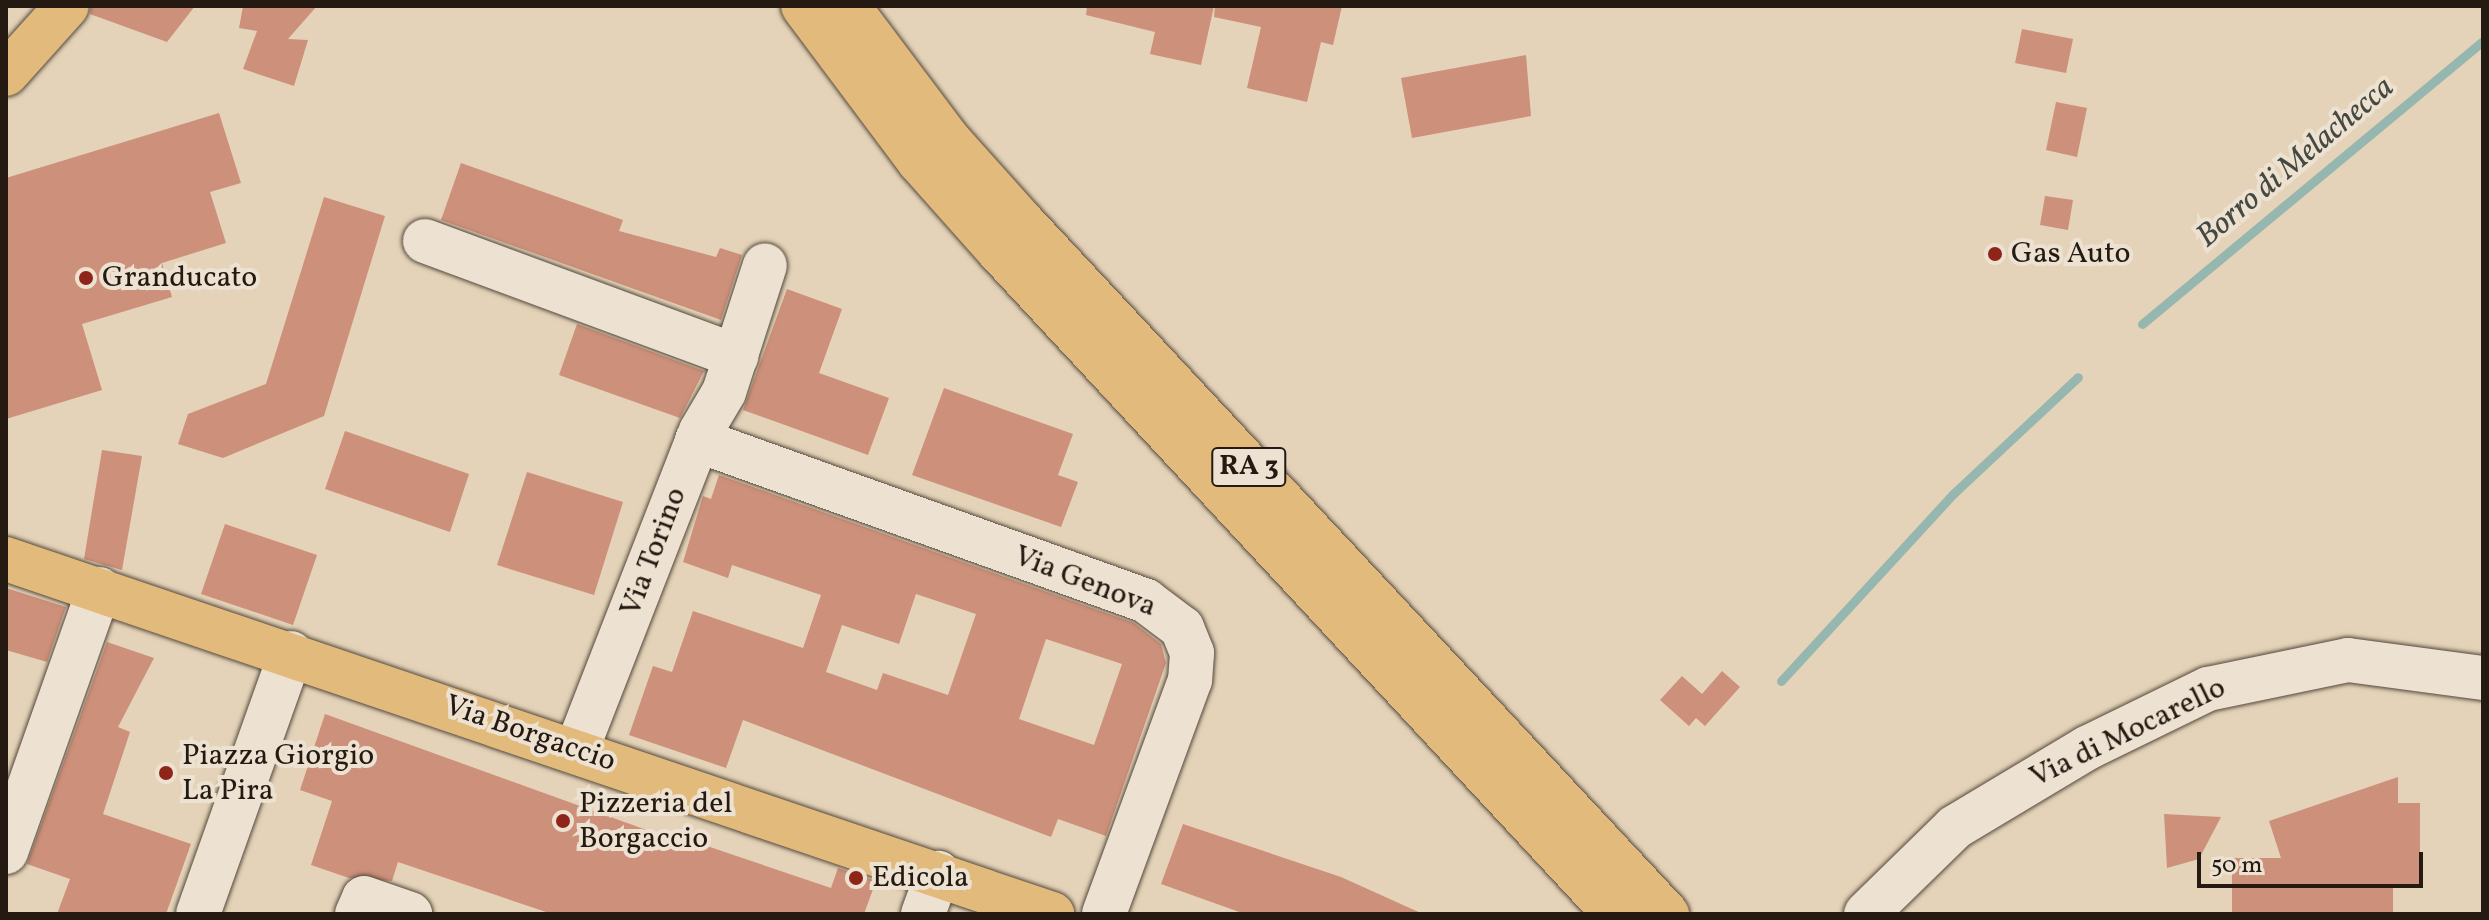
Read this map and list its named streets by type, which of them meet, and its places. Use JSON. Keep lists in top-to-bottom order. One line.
{"streets":{"main road":["RA 3","Via Borgaccio"],"street":["Via Torino","Via Genova","Via di Mocarello"]},"crossings":[["Via Torino","Via Genova"],["Via Torino","Via Borgaccio"]],"water":["Borro di Melachecca"],"places":["Gas Auto","Granducato","Piazza Giorgio La Pira","Pizzeria del Borgaccio","Edicola"],"scale_bar":"50 m"}
